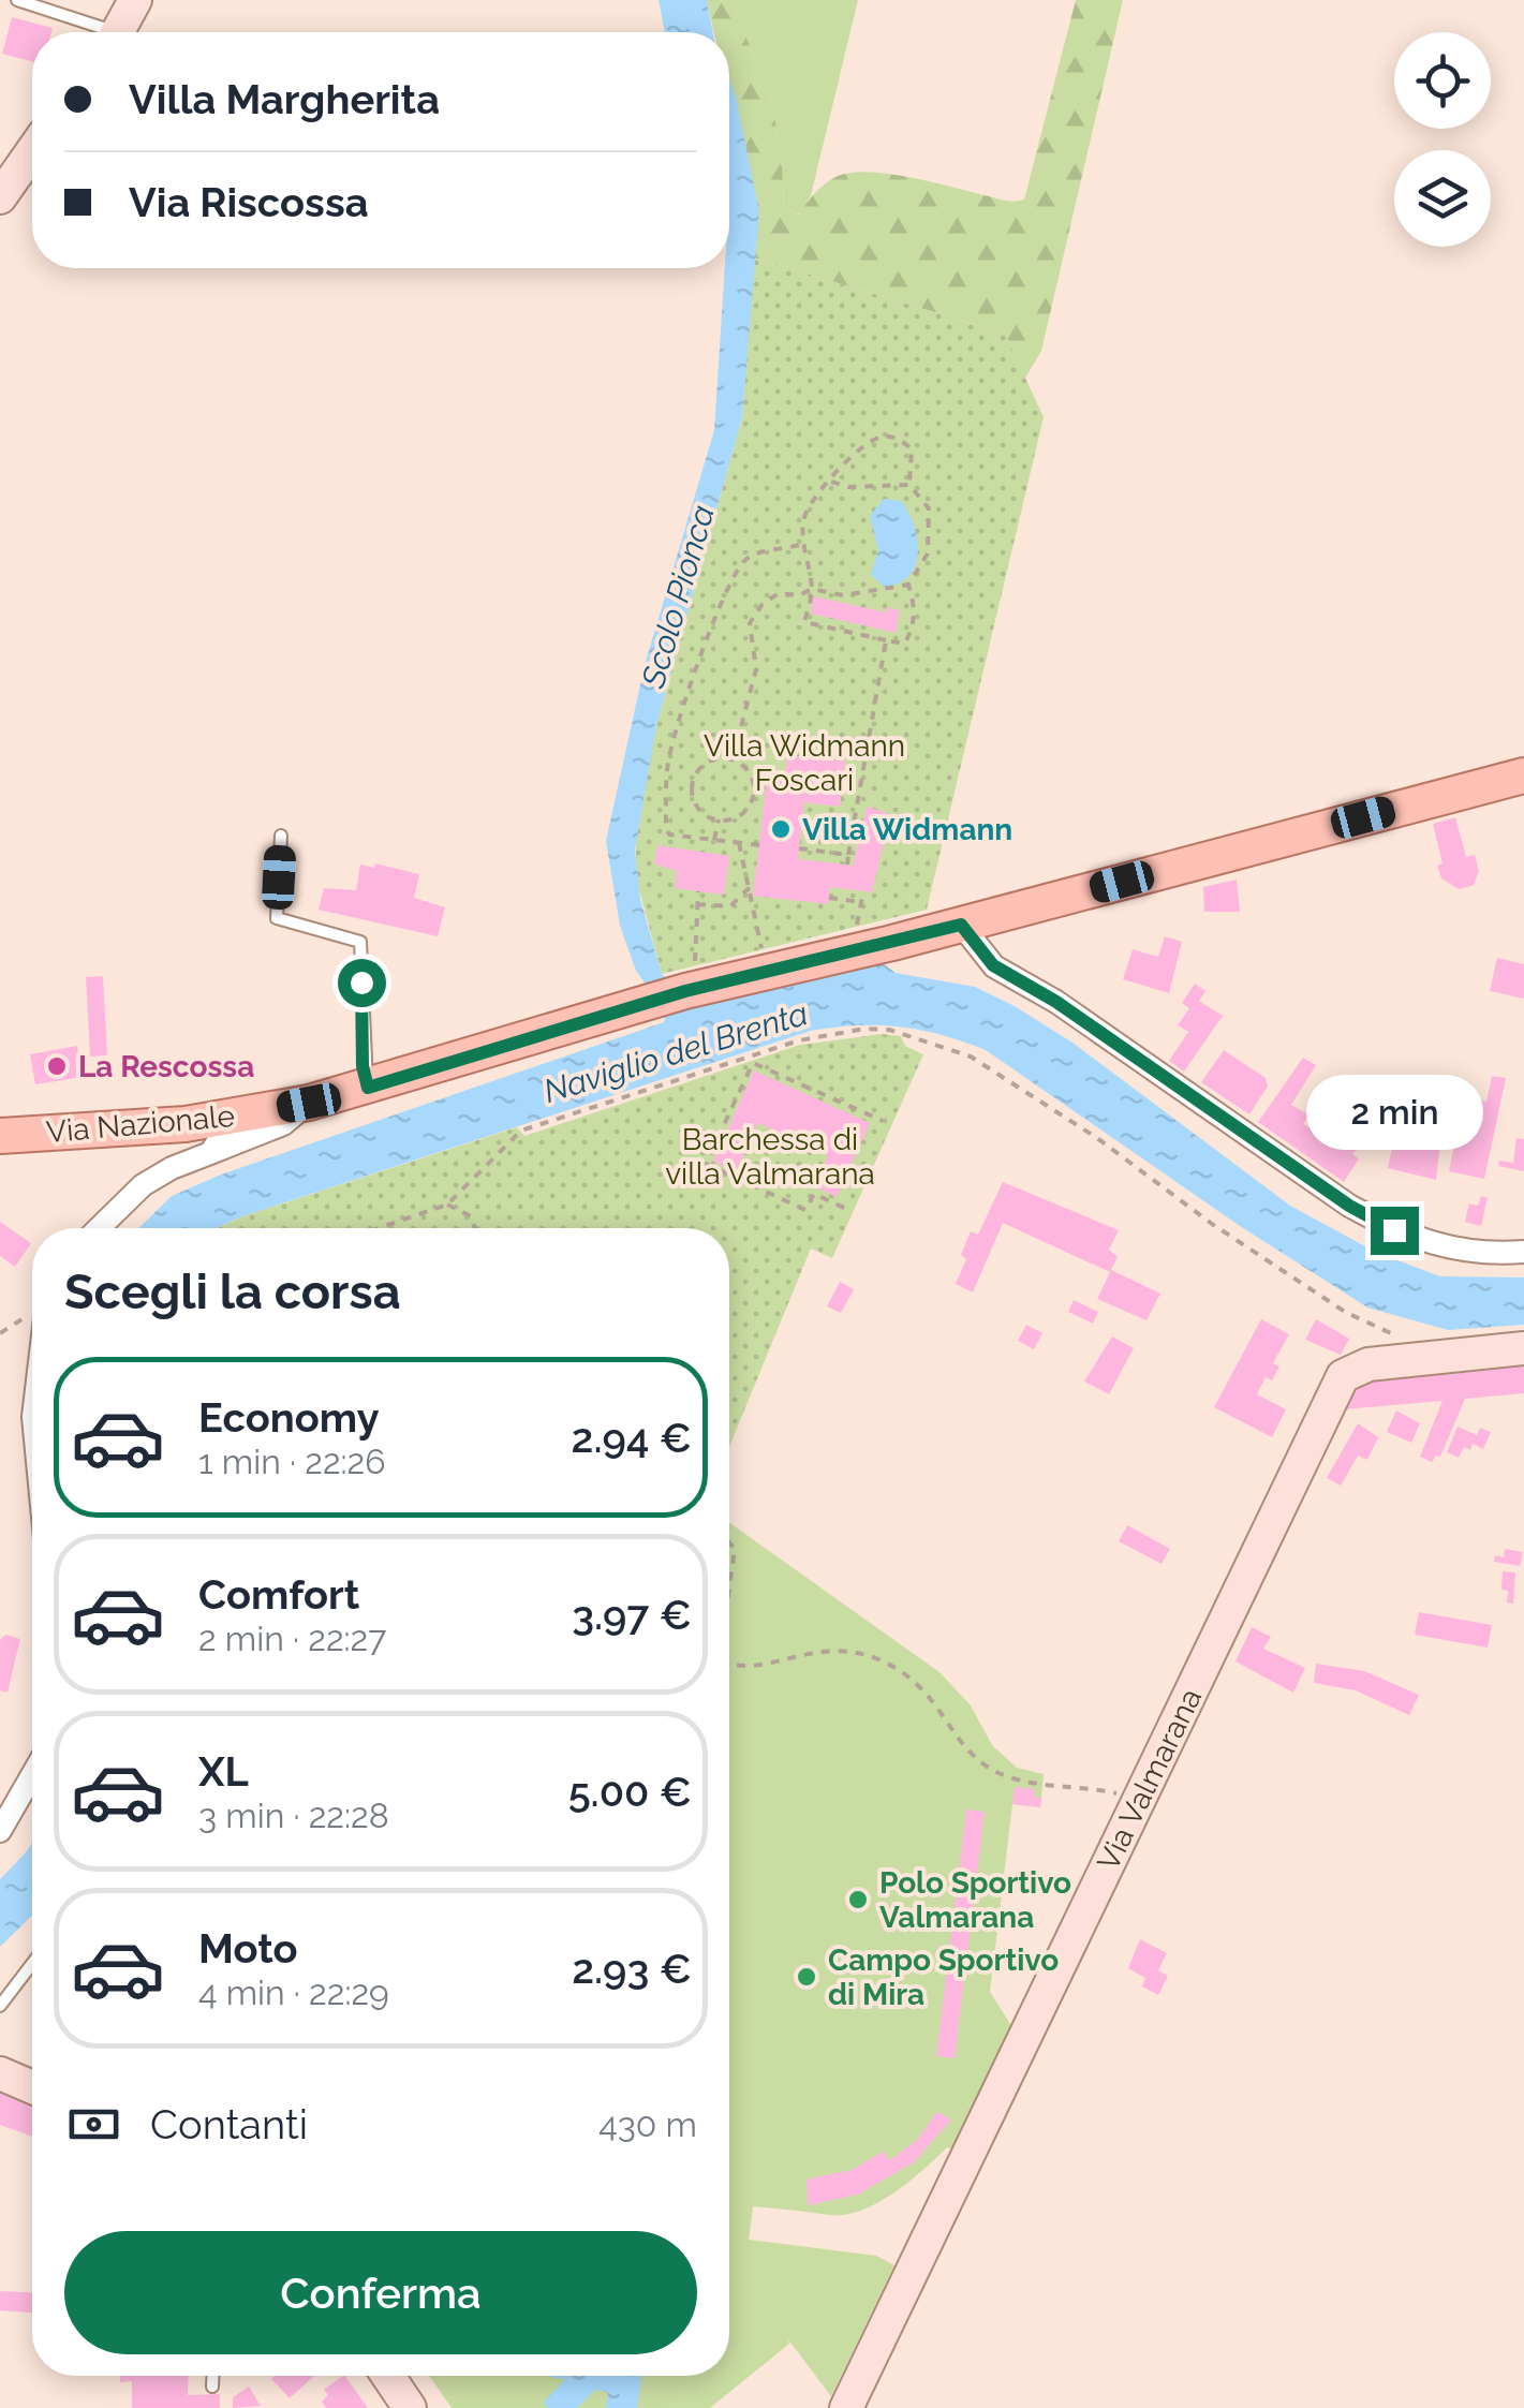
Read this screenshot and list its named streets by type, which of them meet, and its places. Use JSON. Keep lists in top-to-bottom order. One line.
{"streets":{"main road":["Via Nazionale"],"street":["Via Valmarana"]},"water":["Scolo Pionca","Naviglio del Brenta"],"parks":["Villa Widmann Foscari","Barchessa di villa Valmarana"],"places":["Villa Widmann","La Rescossa","Polo Sportivo Valmarana","Campo Sportivo di Mira"],"page":{"banner":["Villa Margherita","Via Riscossa"],"bubble":"2 min","heading":"Scegli la corsa","list":[{"name":"Economy","note":"1 min · 22:26","value":"2.94 €"},{"name":"Comfort","note":"2 min · 22:27","value":"3.97 €"},{"name":"XL","note":"3 min · 22:28","value":"5.00 €"},{"name":"Moto","note":"4 min · 22:29","value":"2.93 €"}],"pay":["Contanti","430 m"],"buttons":"Conferma"}}
